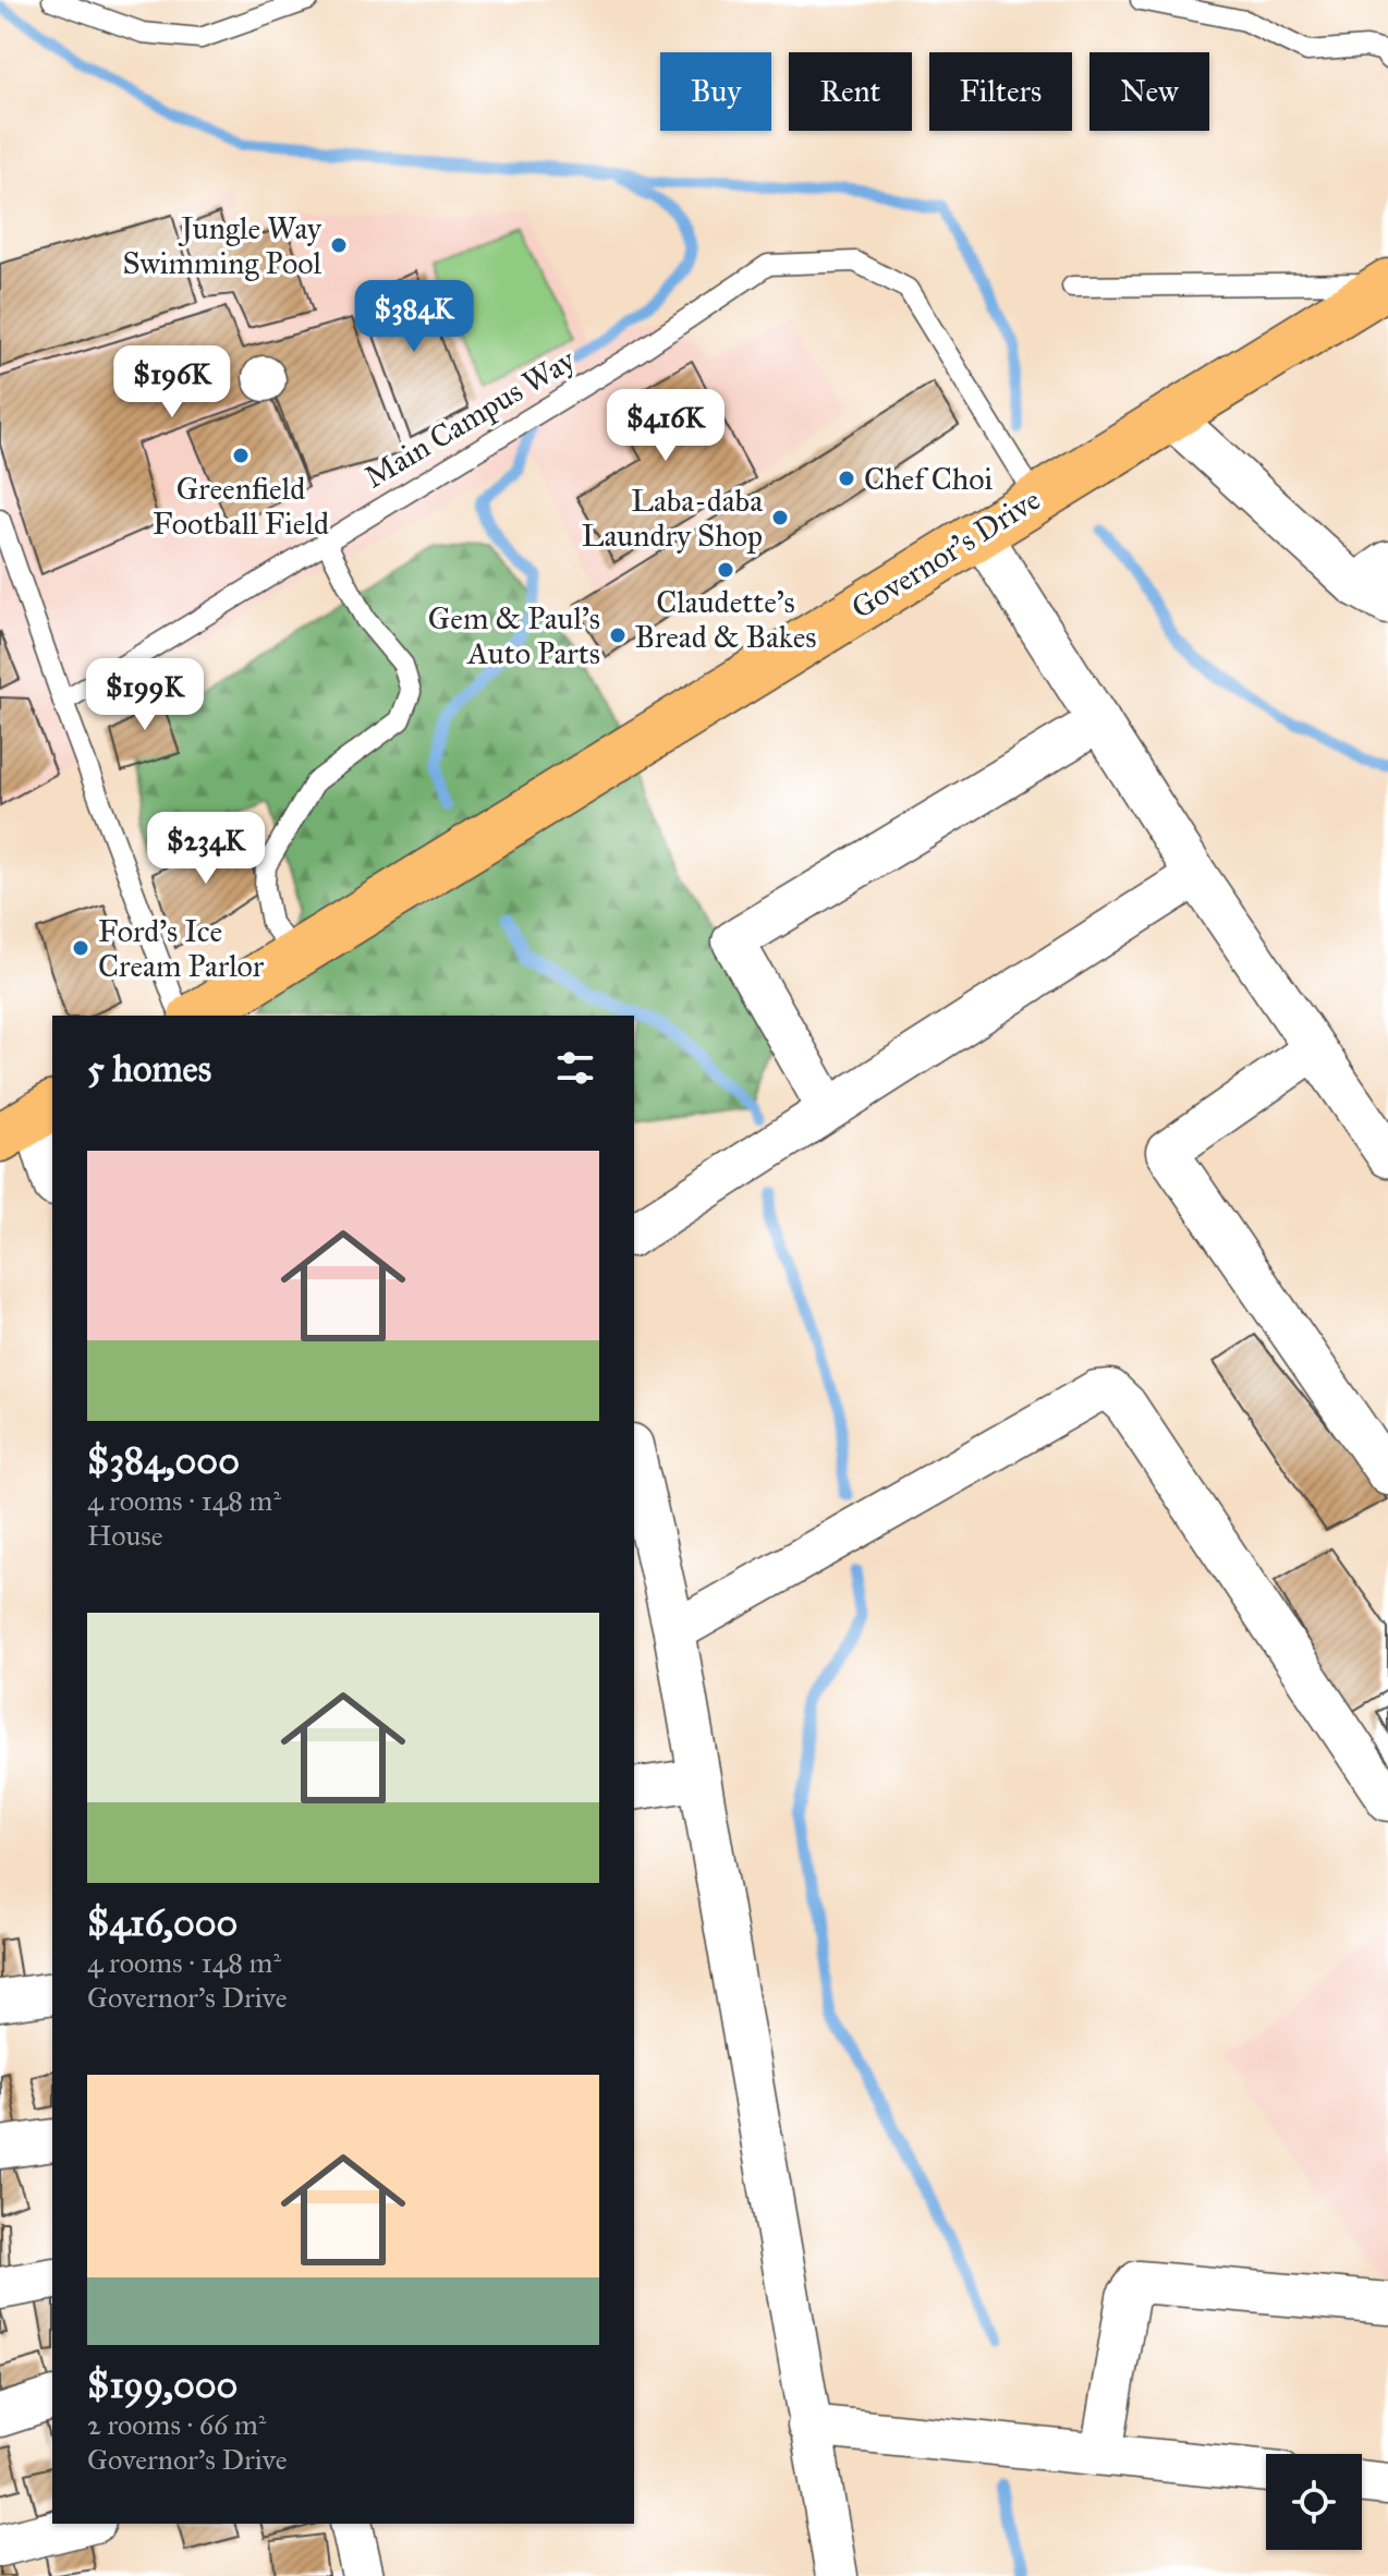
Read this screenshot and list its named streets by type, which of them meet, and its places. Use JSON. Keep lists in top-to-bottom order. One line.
{"streets":{"main road":["Governor's Drive"],"lane":["Main Campus Way"]},"crossings":[["Main Campus Way","Governor's Drive"]],"places":["Jungle Way Swimming Pool","Greenfield Football Field","Chef Choi","Laba-daba Laundry Shop","Claudette's Bread & Bakes","Gem & Paul's Auto Parts","Ford's Ice Cream Parlor"],"page":{"chip":["Buy","Rent","Filters","New"],"price":["$384K","$196K","$416K","$199K","$234K"],"heading":"5 homes","list":[{"name":"$384,000","note":"4 rooms · 148 m² · House"},{"name":"$416,000","note":"4 rooms · 148 m² · Governor's Drive"},{"name":"$199,000","note":"2 rooms · 66 m² · Governor's Drive"}]}}
